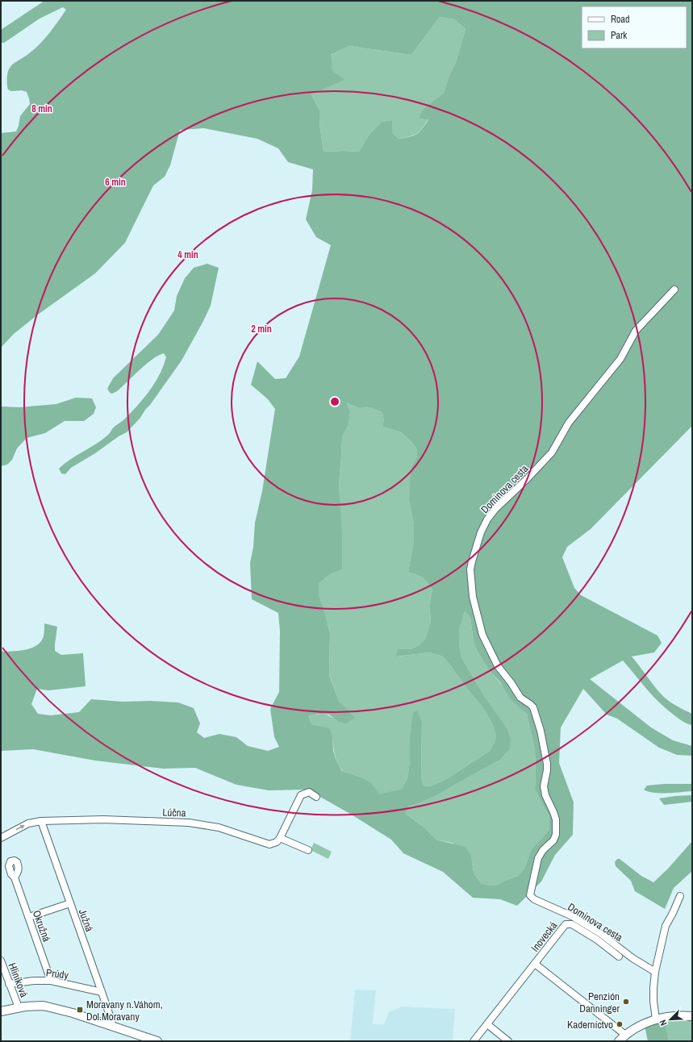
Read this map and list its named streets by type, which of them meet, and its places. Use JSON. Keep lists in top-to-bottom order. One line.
{"streets":{"street":["Dominova cesta","Lúčna","Južná","Okružná","Inovecká","Prúdy","Hliníková"]},"crossings":[["Lúčna","Južná"],["Južná","Prúdy"],["Okružná","Prúdy"],["Prúdy","Hliníková"]],"places":{"other":["Penzión Danninger","Kaderníctvo"],"transit":["Moravany n.Váhom, Dol.Moravany"]},"legend":["Road","Park"],"north":"bottom left","rings":["8 min","6 min","4 min","2 min"]}
